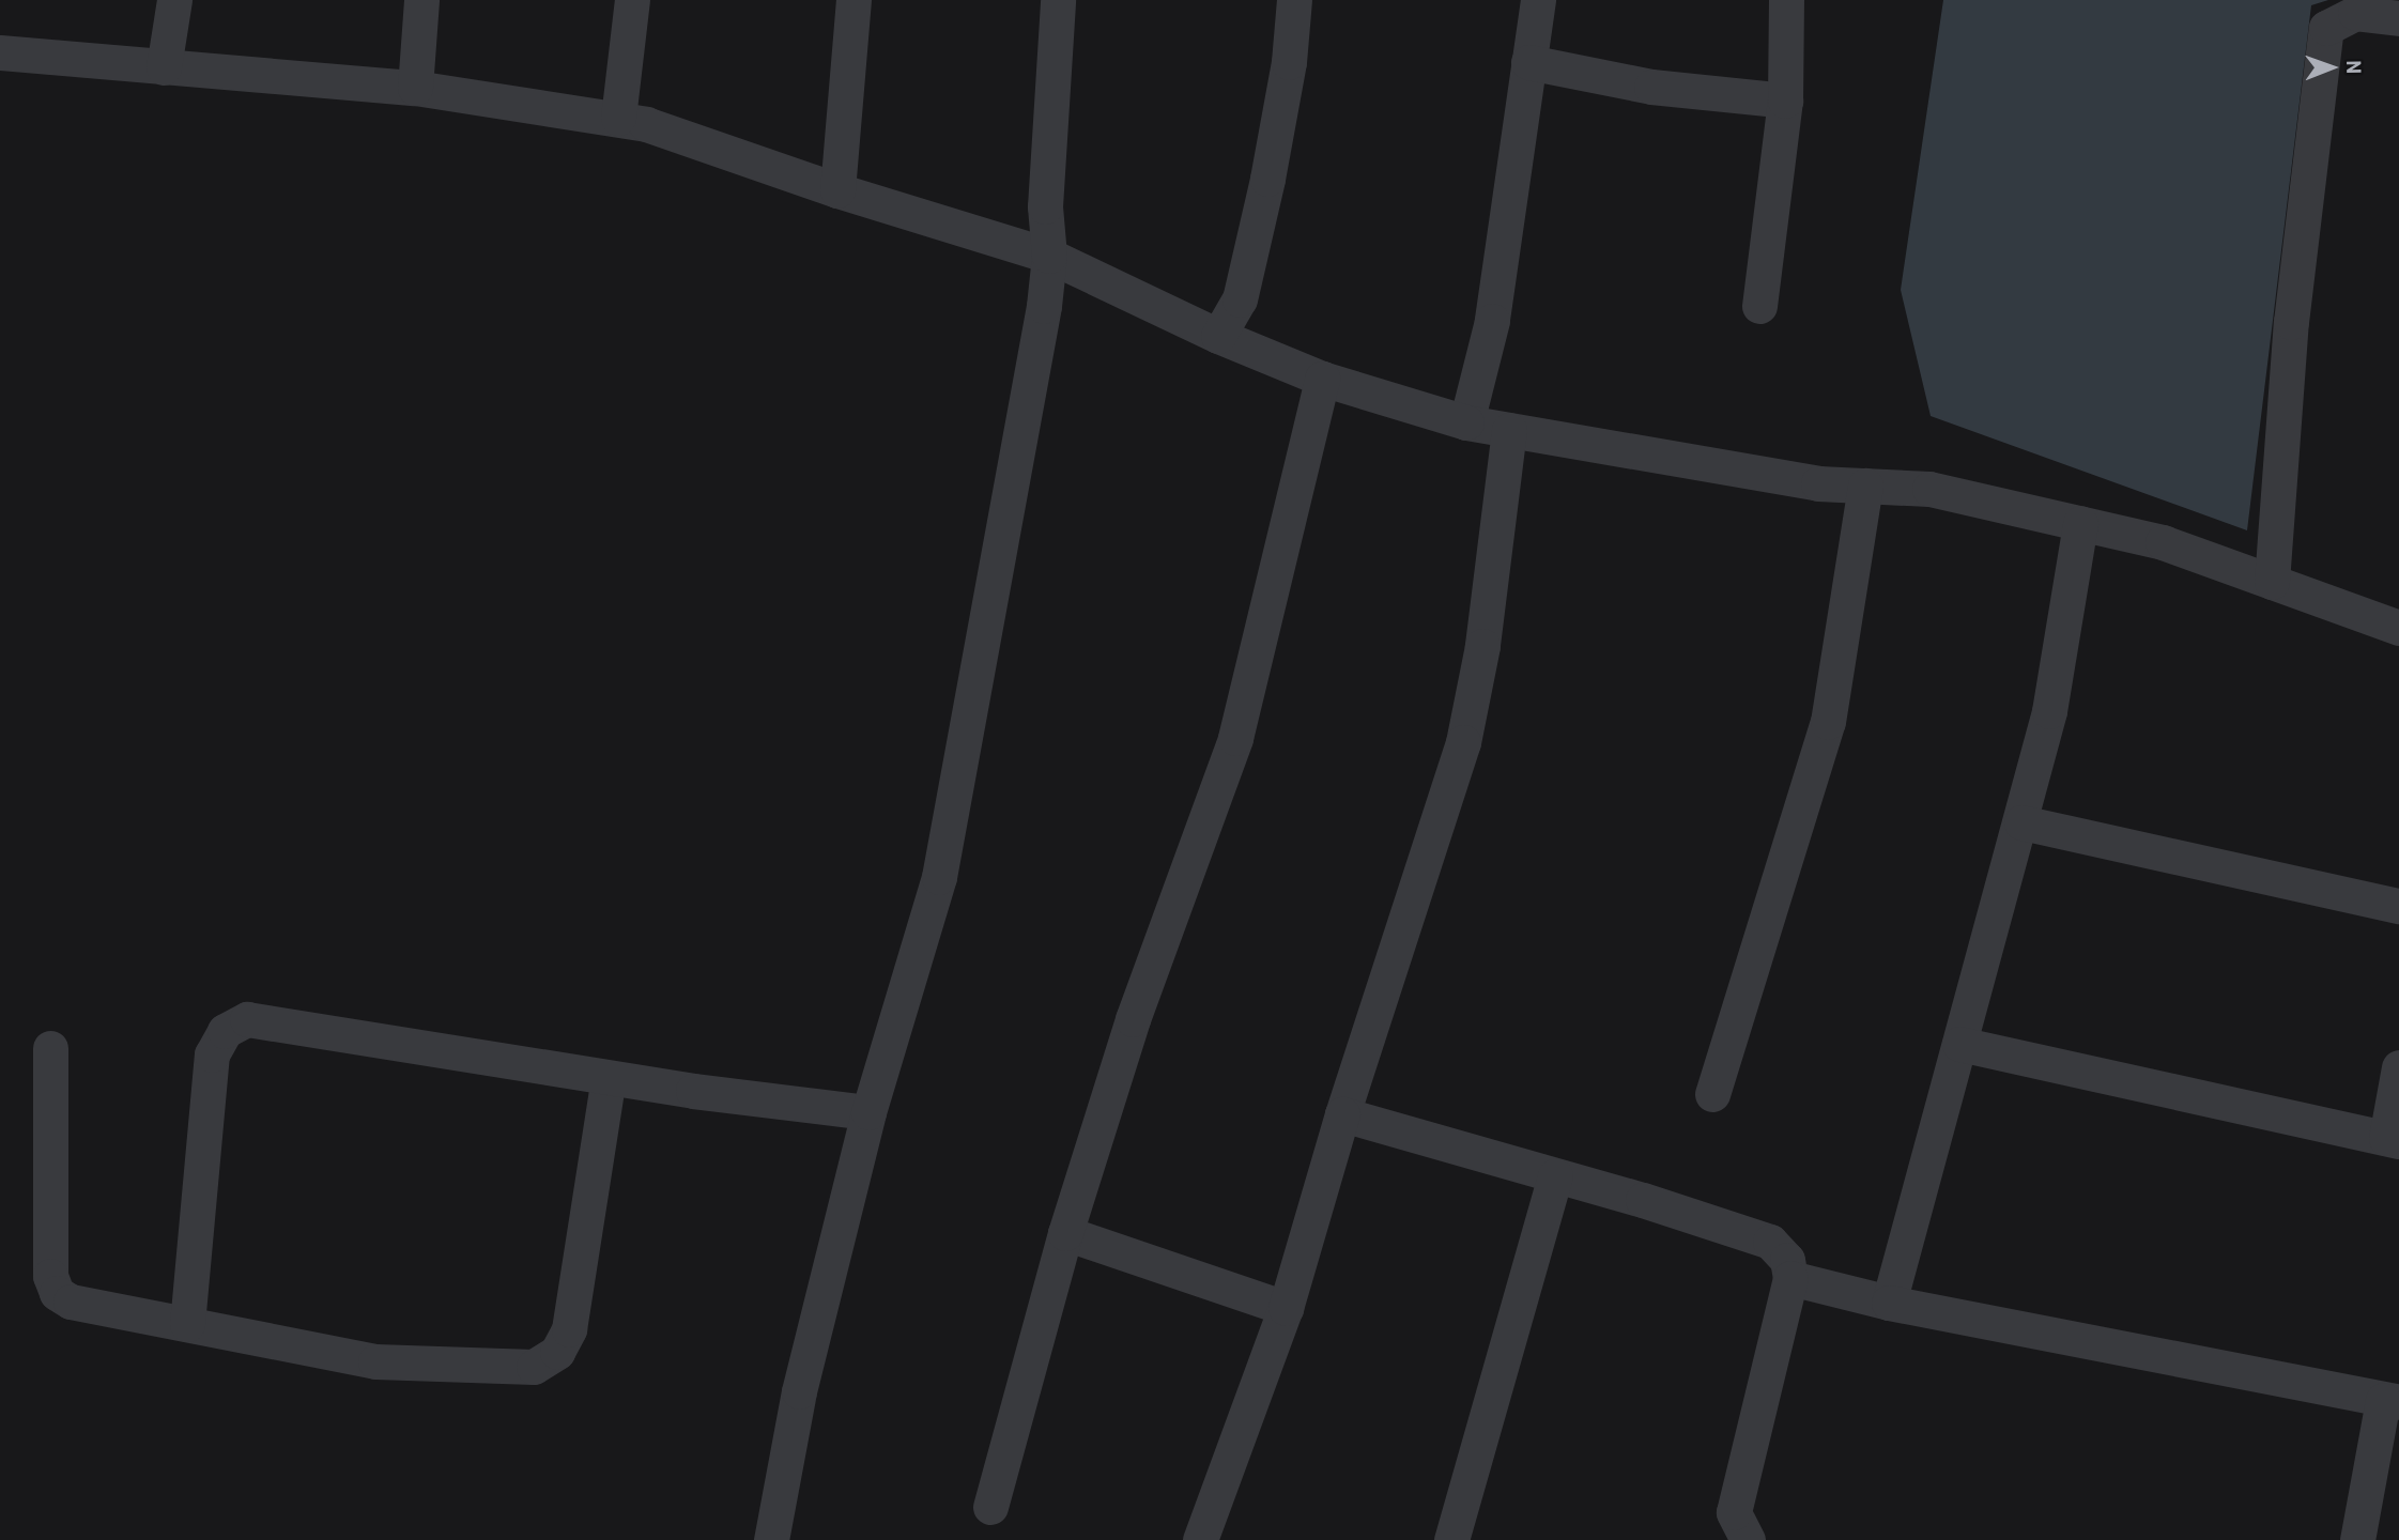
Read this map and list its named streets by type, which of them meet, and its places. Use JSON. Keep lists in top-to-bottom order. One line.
{"north":"right"}
